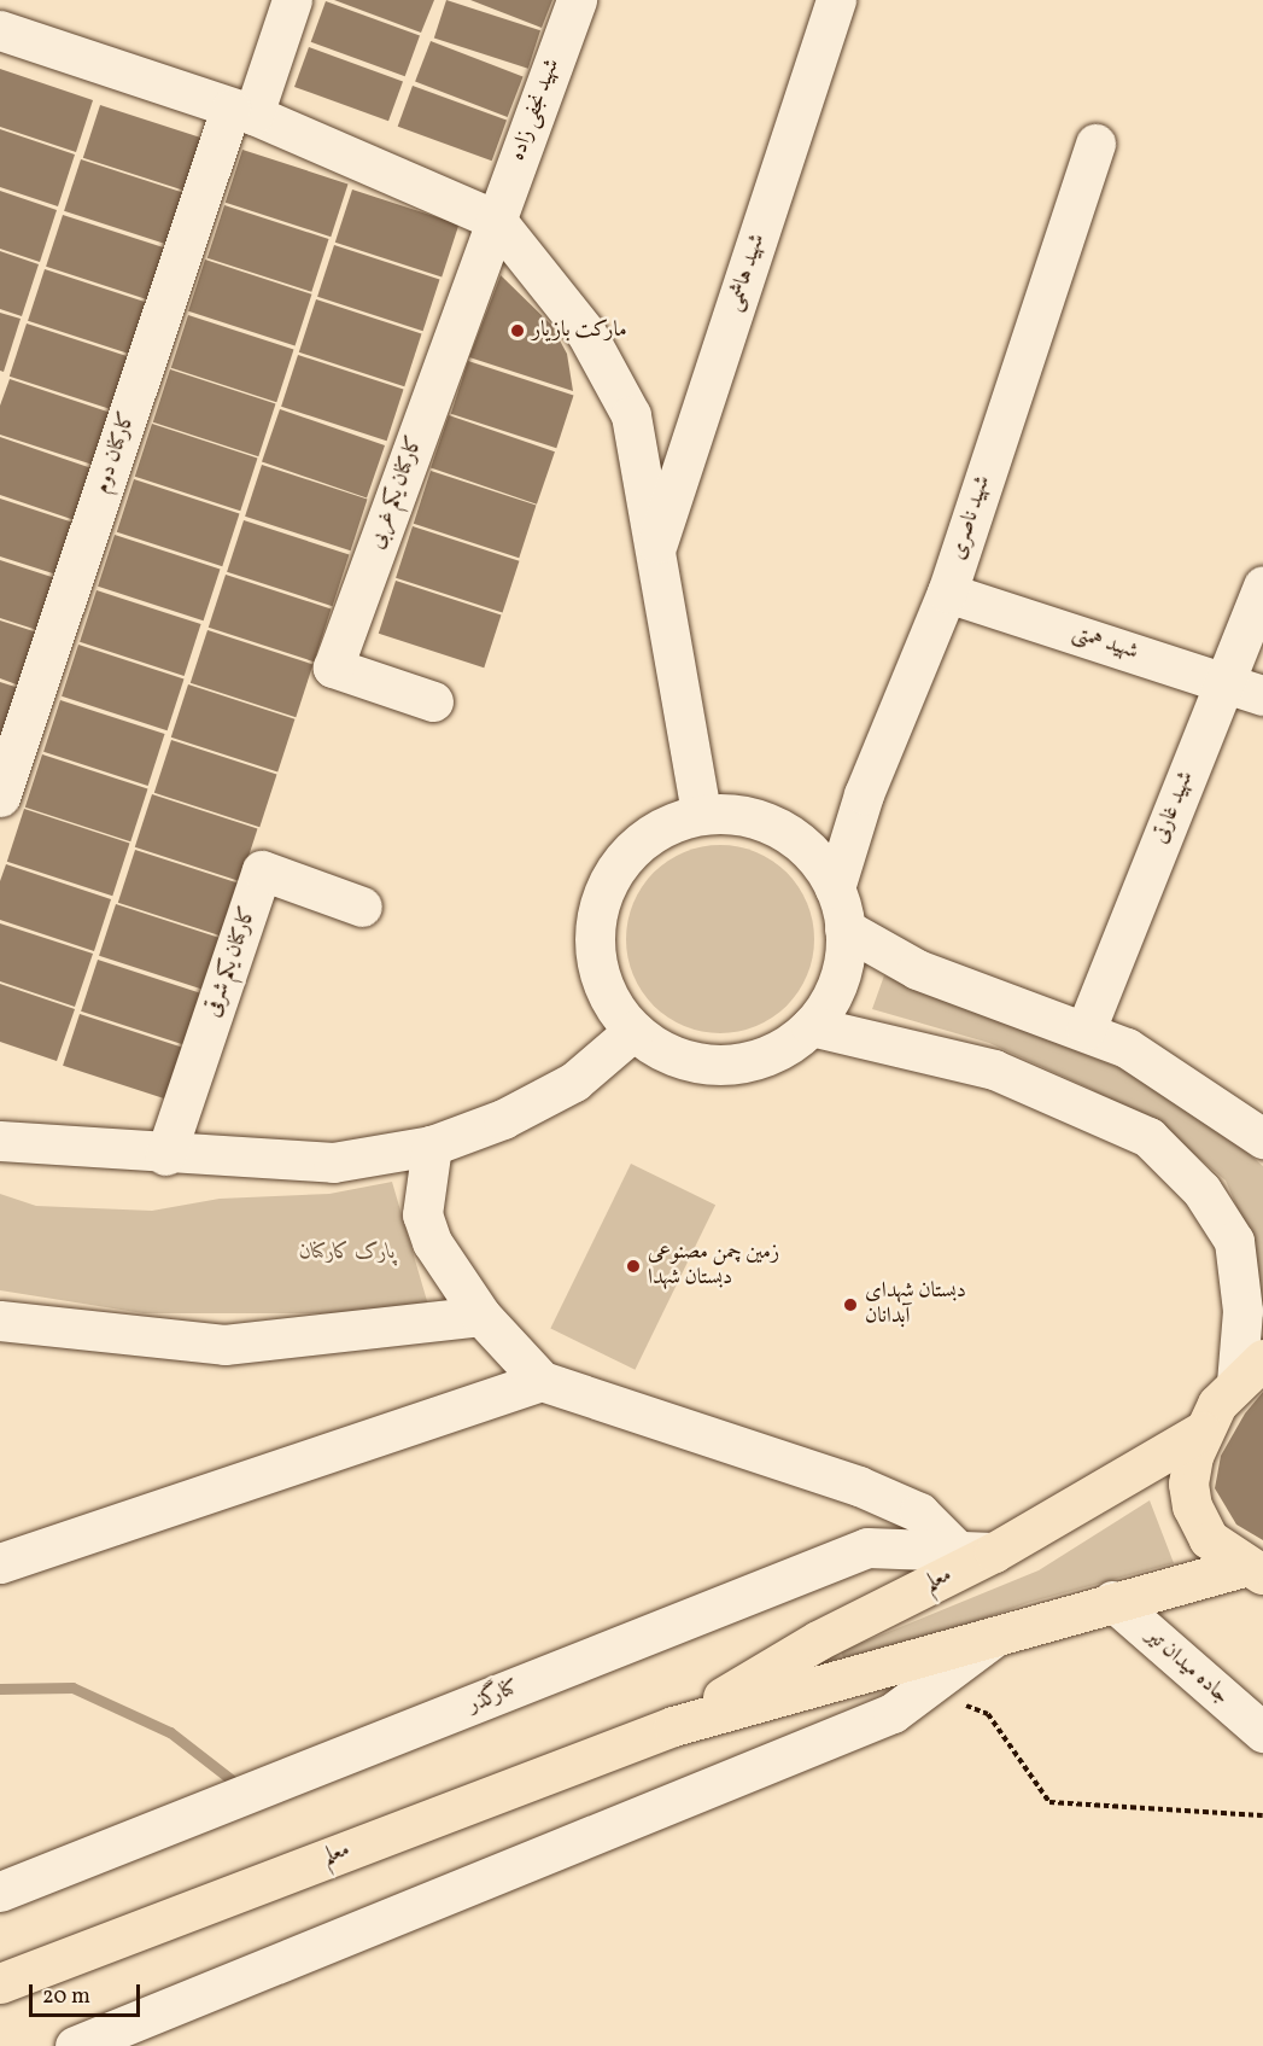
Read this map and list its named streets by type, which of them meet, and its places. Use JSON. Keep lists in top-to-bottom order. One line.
{"streets":{"main road":["معلم"],"street":["شهید نجفی زاده","شهید هاشمی","کارکنان دوم","کارکنان یکم غربی","شهید ناصری","شهید همتی","شهید غارتی","کارکنان یکم شرقی","جاده میدان تیر","کنارگذر"]},"crossings":[["شهید نجفی زاده","کارکنان یکم غربی"],["شهید ناصری","شهید همتی"],["شهید همتی","شهید غارتی"],["معلم","جاده میدان تیر"],["معلم","کنارگذر"]],"parks":["پارک کارکنان"],"places":["مارکت بازیار","زمین چمن مصنوعی دبستان شهدا","دبستان شهدای آبدانان"],"scale_bar":"20 m"}
